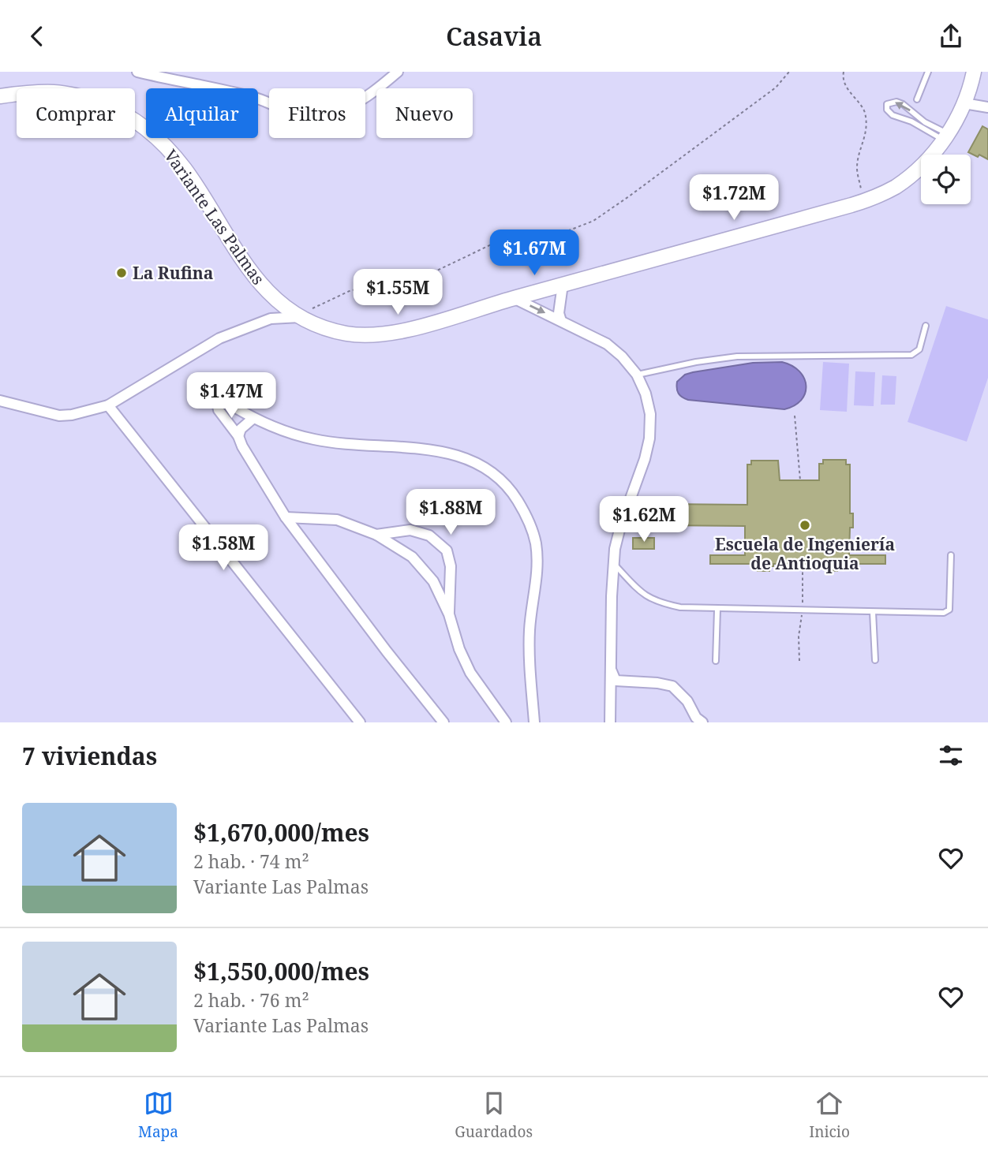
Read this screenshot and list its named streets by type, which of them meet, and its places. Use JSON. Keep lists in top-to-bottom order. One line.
{"streets":{"main road":["Variante Las Palmas"]},"places":["La Rufina","Escuela de Ingeniería de Antioquia"],"page":{"header":"Casavia","chip":["Comprar","Alquilar","Filtros","Nuevo"],"price":["$1.72M","$1.67M","$1.55M","$1.47M","$1.88M","$1.62M","$1.58M"],"heading":"7 viviendas","list":[{"name":"$1,670,000/mes","note":"2 hab. · 74 m² · Variante Las Palmas"},{"name":"$1,550,000/mes","note":"2 hab. · 76 m² · Variante Las Palmas"}],"tabs":["Mapa","Guardados","Inicio"]}}
